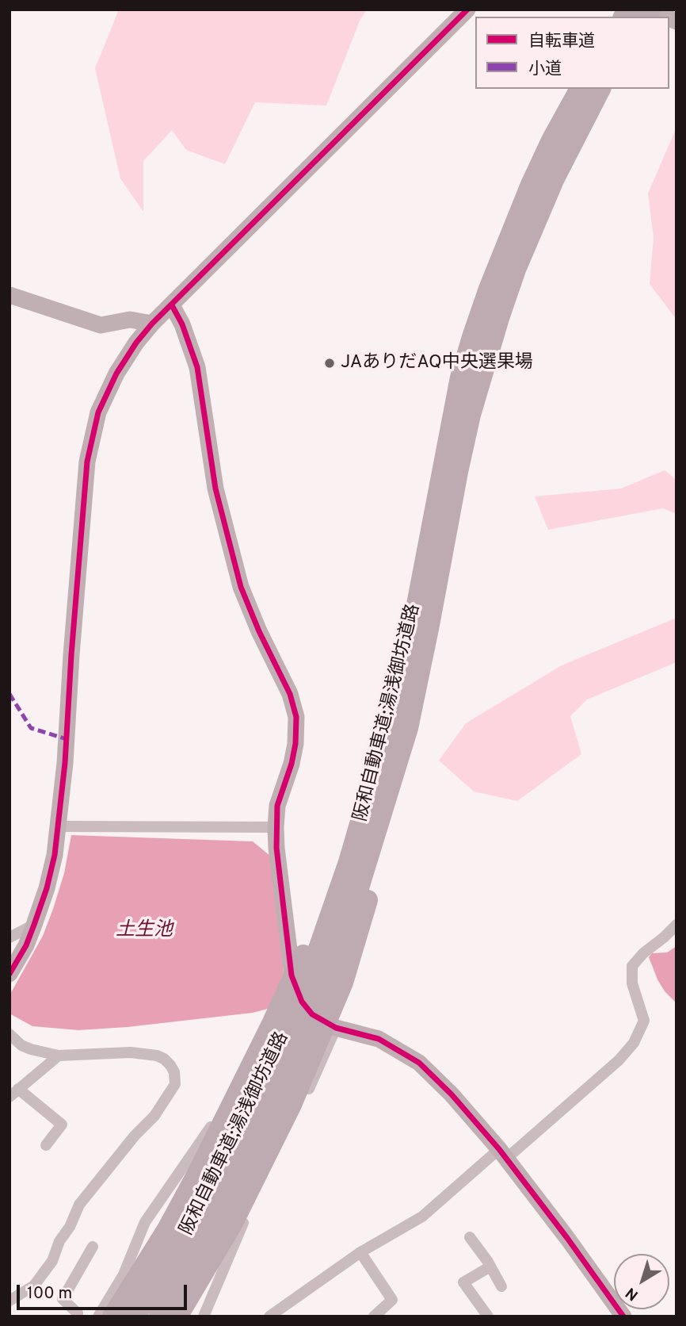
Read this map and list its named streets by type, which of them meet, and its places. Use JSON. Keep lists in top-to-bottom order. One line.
{"streets":{"highway":["阪和自動車道;湯浅御坊道路"]},"water":["土生池"],"places":["JAありだAQ中央選果場"],"legend":["自転車道","小道"],"scale_bar":"100 m","north":"bottom left"}
